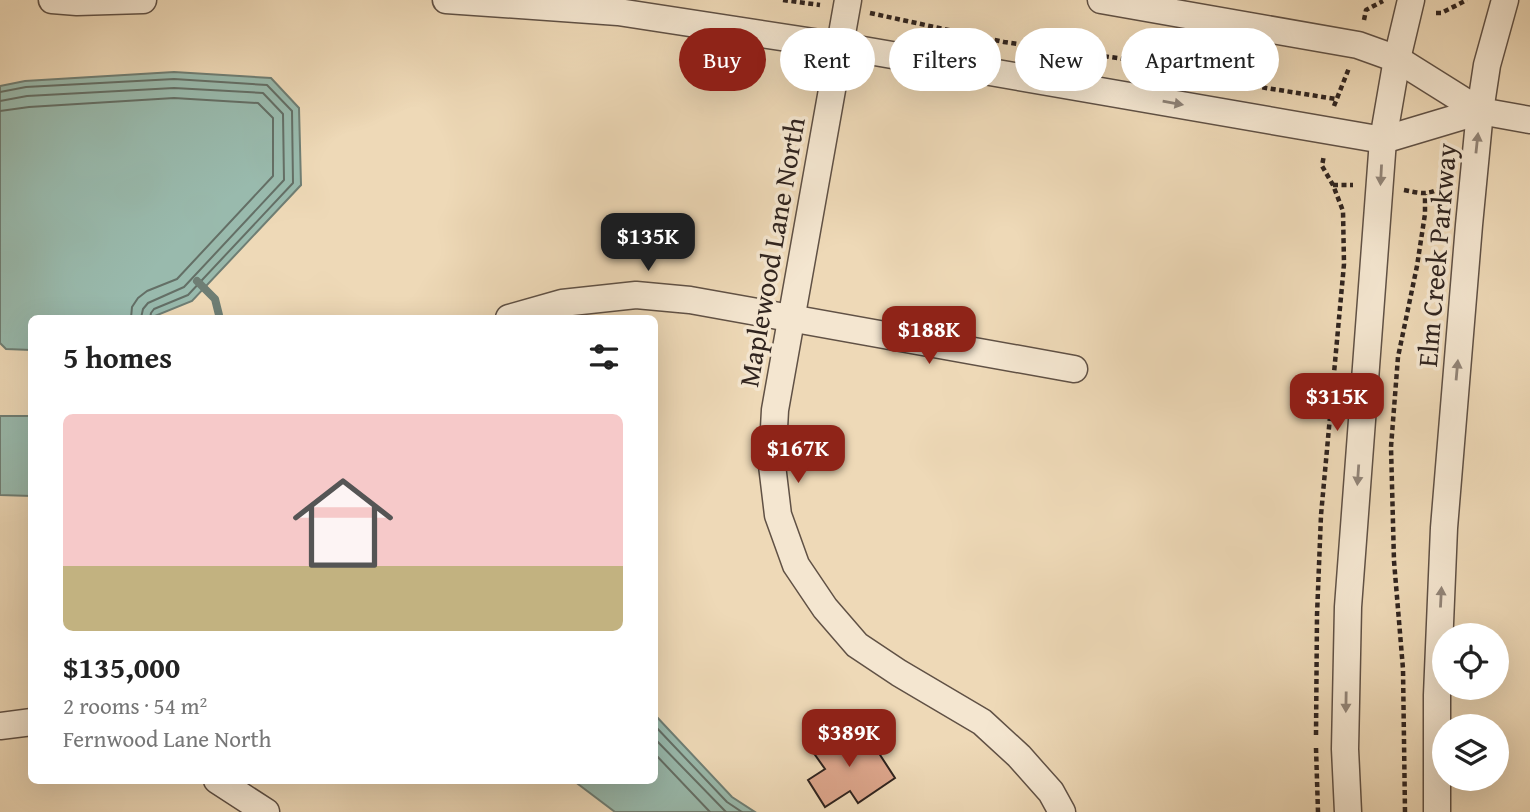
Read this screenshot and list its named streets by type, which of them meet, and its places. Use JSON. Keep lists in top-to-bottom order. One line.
{"streets":{"street":["Maplewood Lane North","Elm Creek Parkway"]},"page":{"chip":["Buy","Rent","Filters","New","Apartment"],"price":["$135K","$188K","$315K","$167K","$389K"],"heading":"5 homes","list":[{"name":"$135,000","note":"2 rooms · 54 m² · Fernwood Lane North"}]}}
